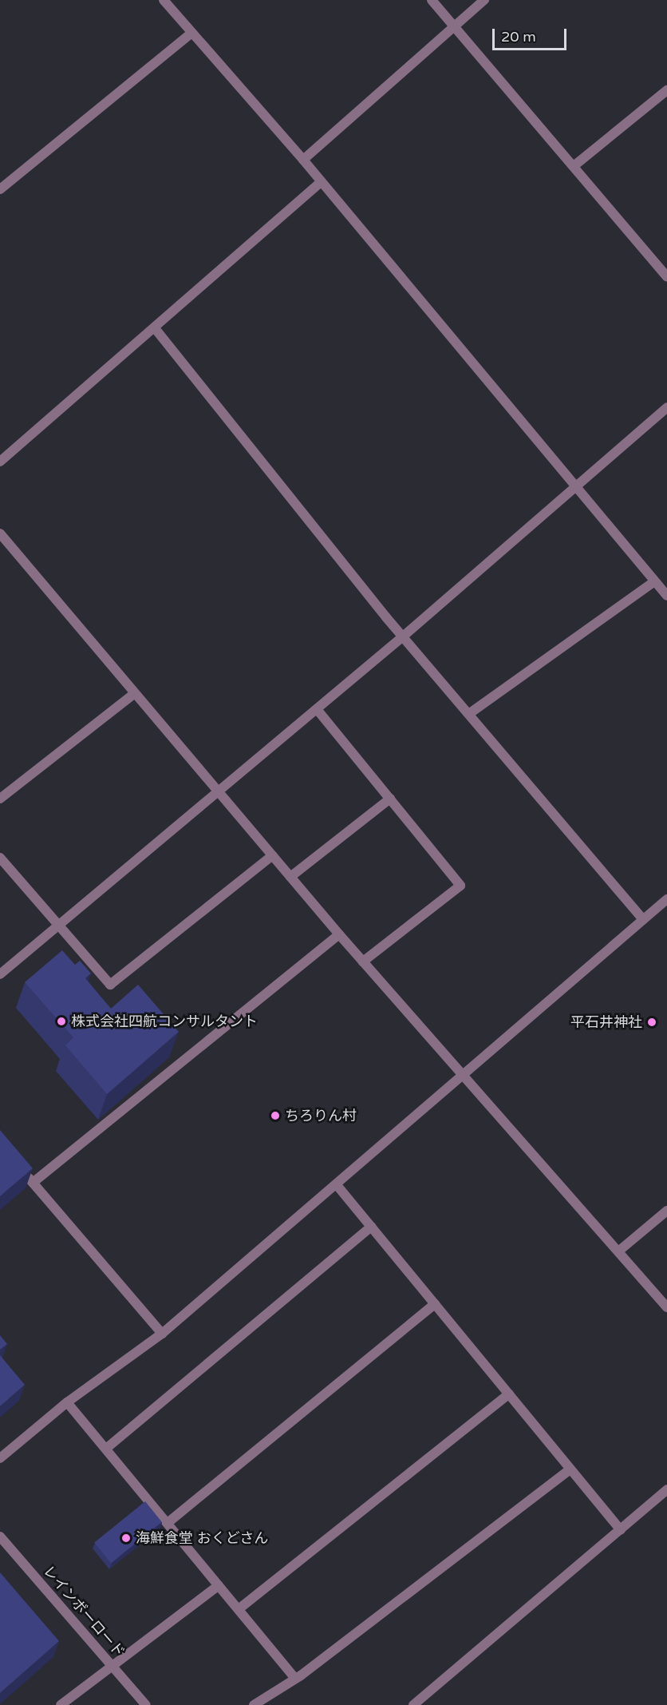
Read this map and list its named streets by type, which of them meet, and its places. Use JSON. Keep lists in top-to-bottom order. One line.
{"streets":{"street":["レインボーロード"]},"places":["株式会社四航コンサルタント","平石井神社","ちろりん村","海鮮食堂 おくどさん"],"scale_bar":"20 m"}
